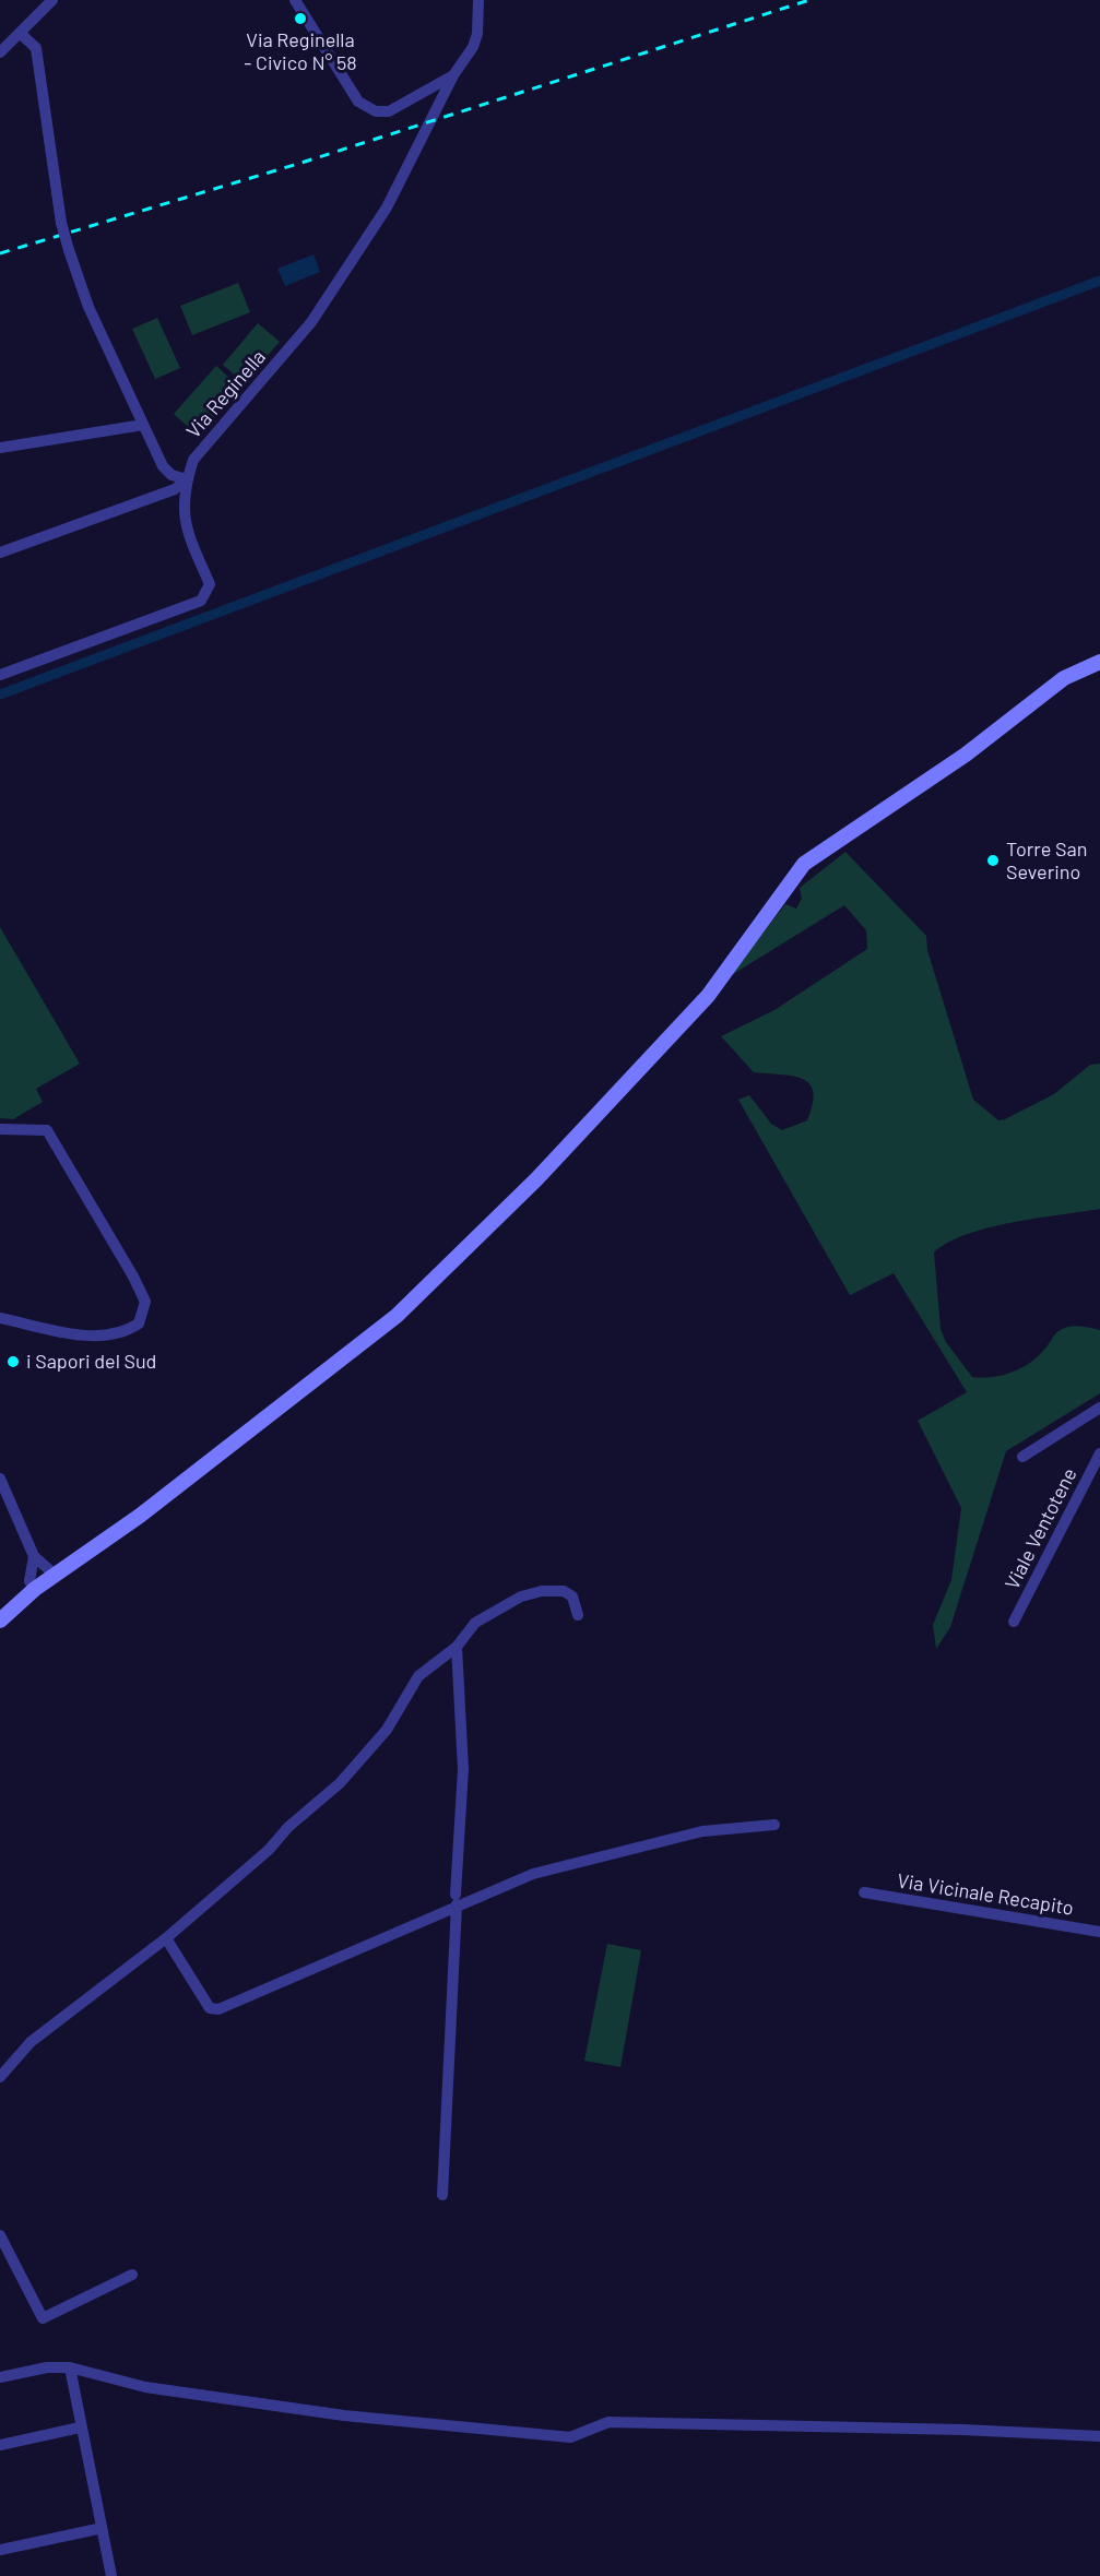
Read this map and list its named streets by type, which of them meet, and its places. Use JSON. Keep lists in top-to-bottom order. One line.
{"streets":{"street":["Via Reginella","Viale Ventotene","Via Vicinale Recapito"]},"places":["Via Reginella - Civico N° 58","Torre San Severino","i Sapori del Sud"]}
